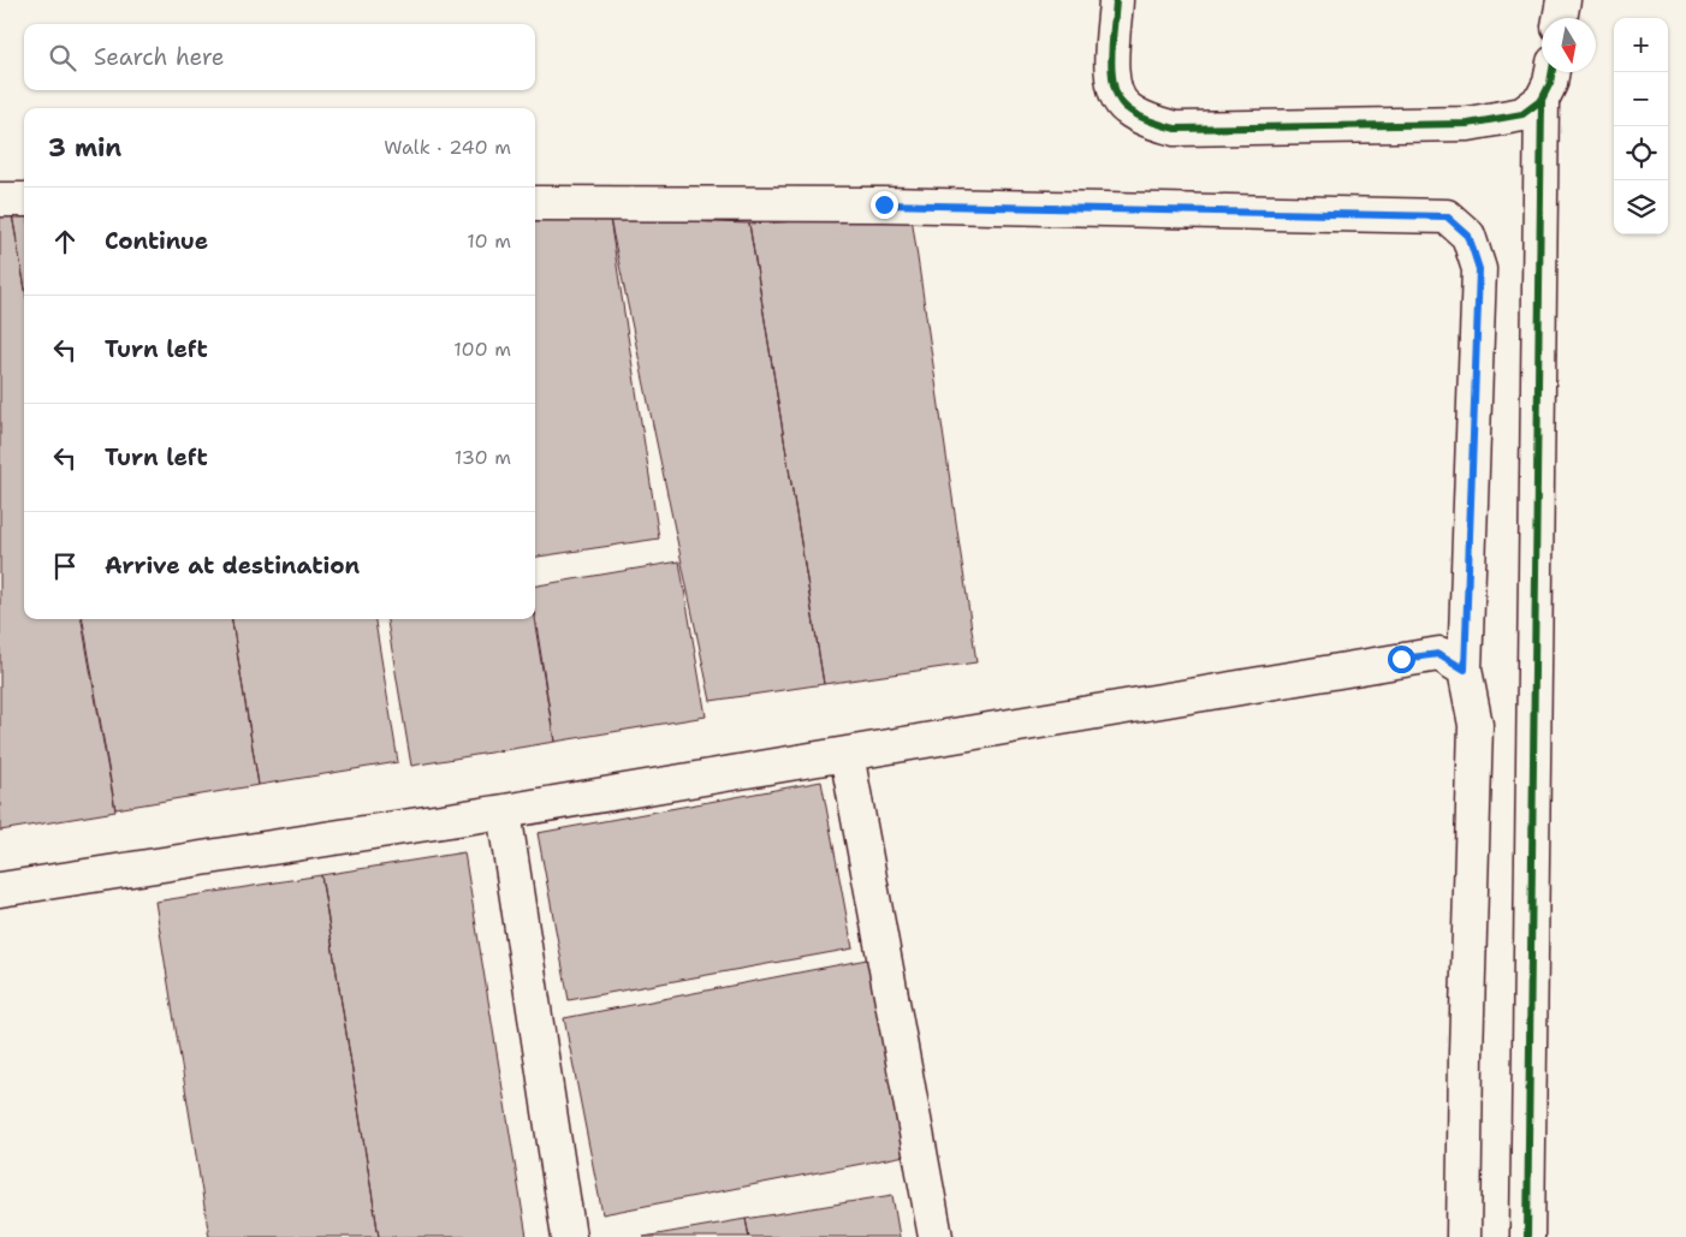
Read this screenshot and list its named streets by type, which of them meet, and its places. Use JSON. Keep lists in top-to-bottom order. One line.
{"north":"bottom","page":{"map_buttons":["+","−"],"search":"Search here","heading":["3 min","Walk · 240 m"],"list":[["Continue","10 m"],["Turn left","100 m"],["Turn left","130 m"],"Arrive at destination"]}}
